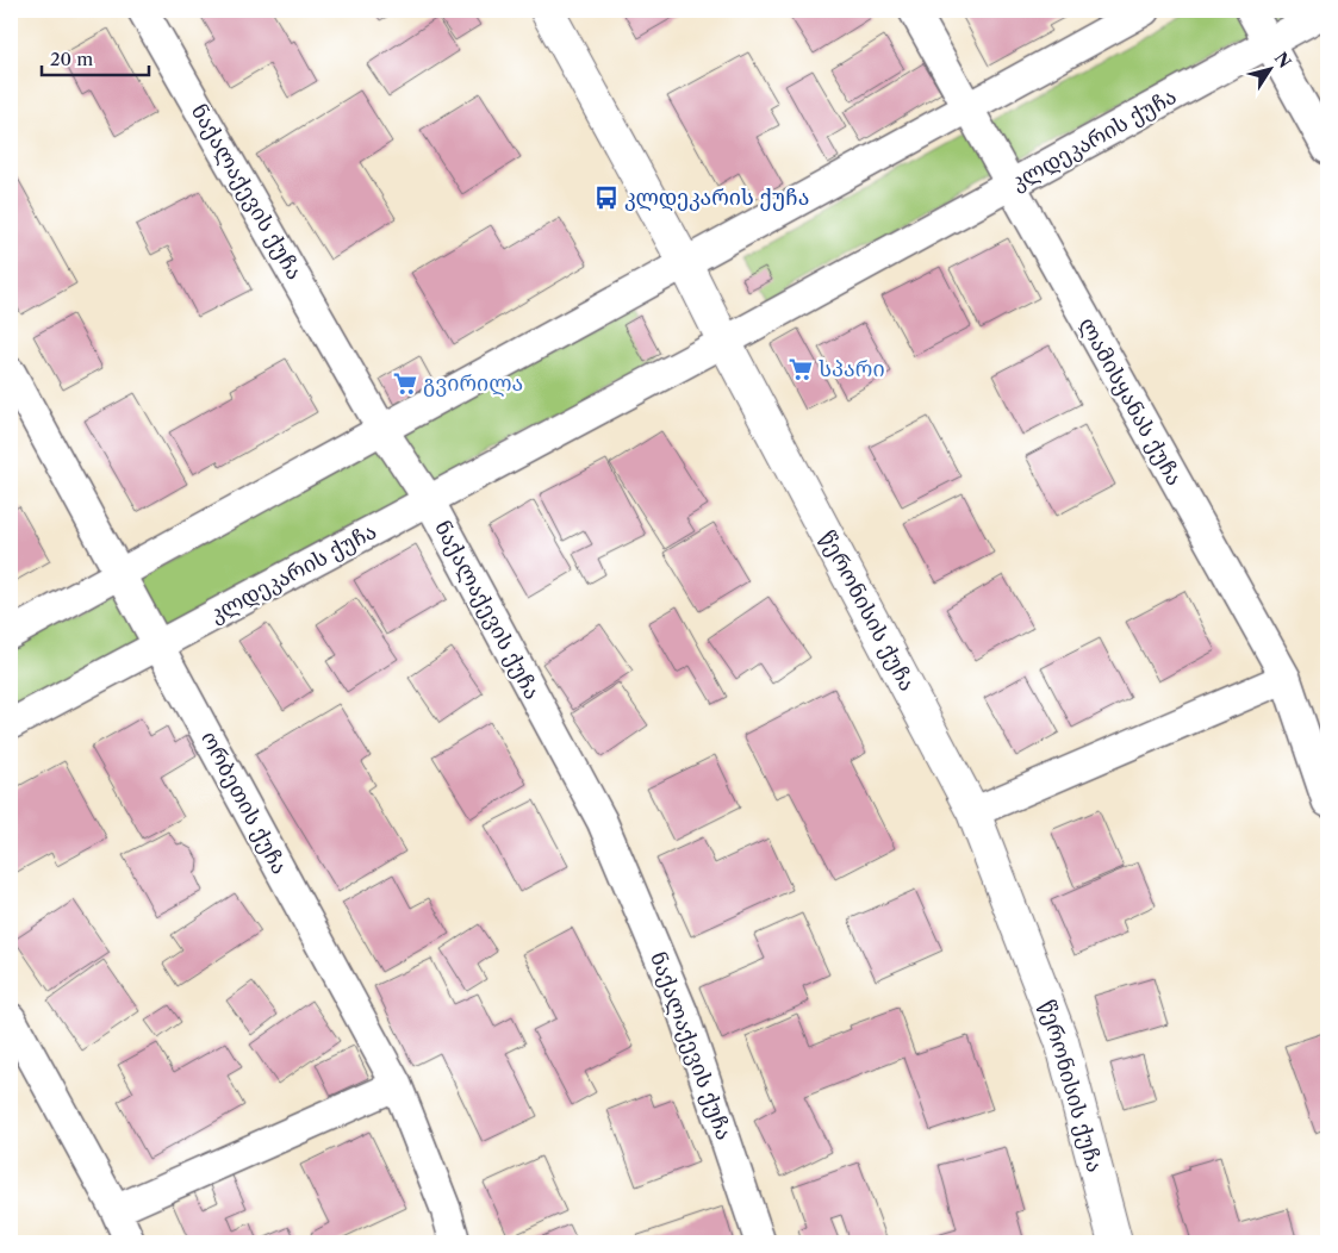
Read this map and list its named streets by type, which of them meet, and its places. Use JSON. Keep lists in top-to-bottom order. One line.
{"streets":{"street":["კლდეკარის ქუჩა","ნაქალაქევის ქუჩა","ლამისყანას ქუჩა","წერონისის ქუჩა","ორბეთის ქუჩა"]},"crossings":[["კლდეკარის ქუჩა","ნაქალაქევის ქუჩა"],["კლდეკარის ქუჩა","ლამისყანას ქუჩა"],["კლდეკარის ქუჩა","წერონისის ქუჩა"],["კლდეკარის ქუჩა","ორბეთის ქუჩა"]],"places":{"bus stop":["კლდეკარის ქუჩა"],"supermarket":["სპარი","გვირილა"]},"scale_bar":"20 m","north":"top right"}
